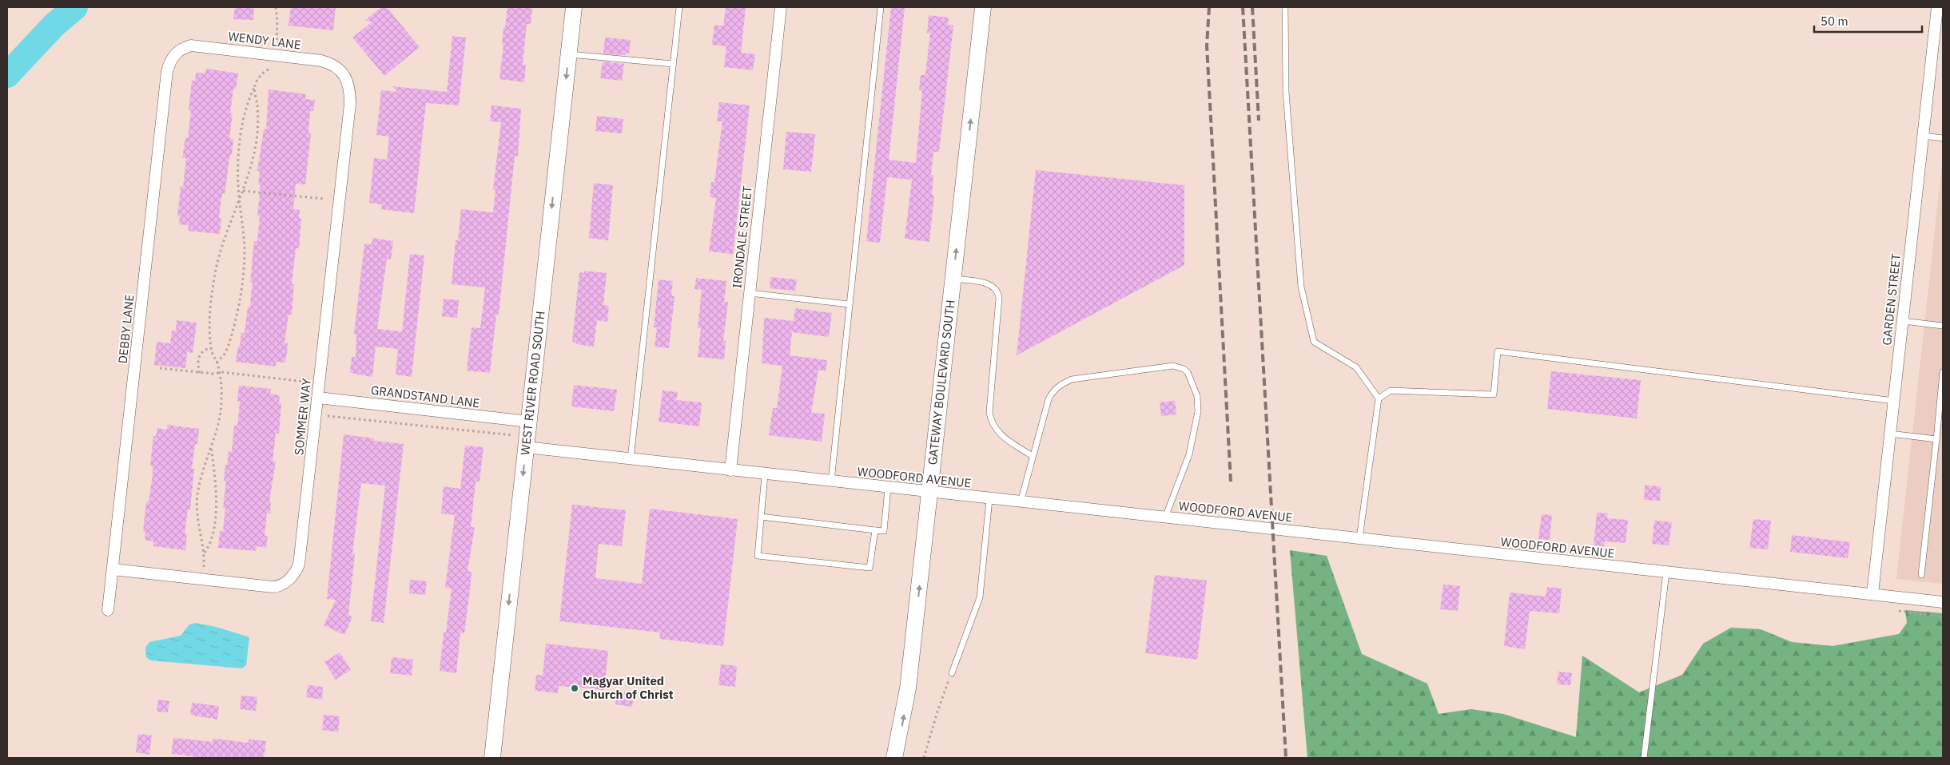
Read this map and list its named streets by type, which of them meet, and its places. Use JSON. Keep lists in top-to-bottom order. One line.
{"streets":{"main road":["WEST RIVER ROAD SOUTH","GATEWAY BOULEVARD SOUTH"],"street":["WENDY LANE","IRONDALE STREET","GARDEN STREET","DEBBY LANE","GRANDSTAND LANE","SOMMER WAY","WOODFORD AVENUE"]},"crossings":[["WENDY LANE","DEBBY LANE"],["WENDY LANE","SOMMER WAY"],["IRONDALE STREET","WOODFORD AVENUE"],["GARDEN STREET","WOODFORD AVENUE"],["DEBBY LANE","SOMMER WAY"],["WEST RIVER ROAD SOUTH","GRANDSTAND LANE"],["WEST RIVER ROAD SOUTH","WOODFORD AVENUE"],["GATEWAY BOULEVARD SOUTH","WOODFORD AVENUE"],["GRANDSTAND LANE","SOMMER WAY"],["GRANDSTAND LANE","WOODFORD AVENUE"]],"one_way":["WEST RIVER ROAD SOUTH","GATEWAY BOULEVARD SOUTH"],"places":["Magyar United Church of Christ"],"scale_bar":"50 m"}
